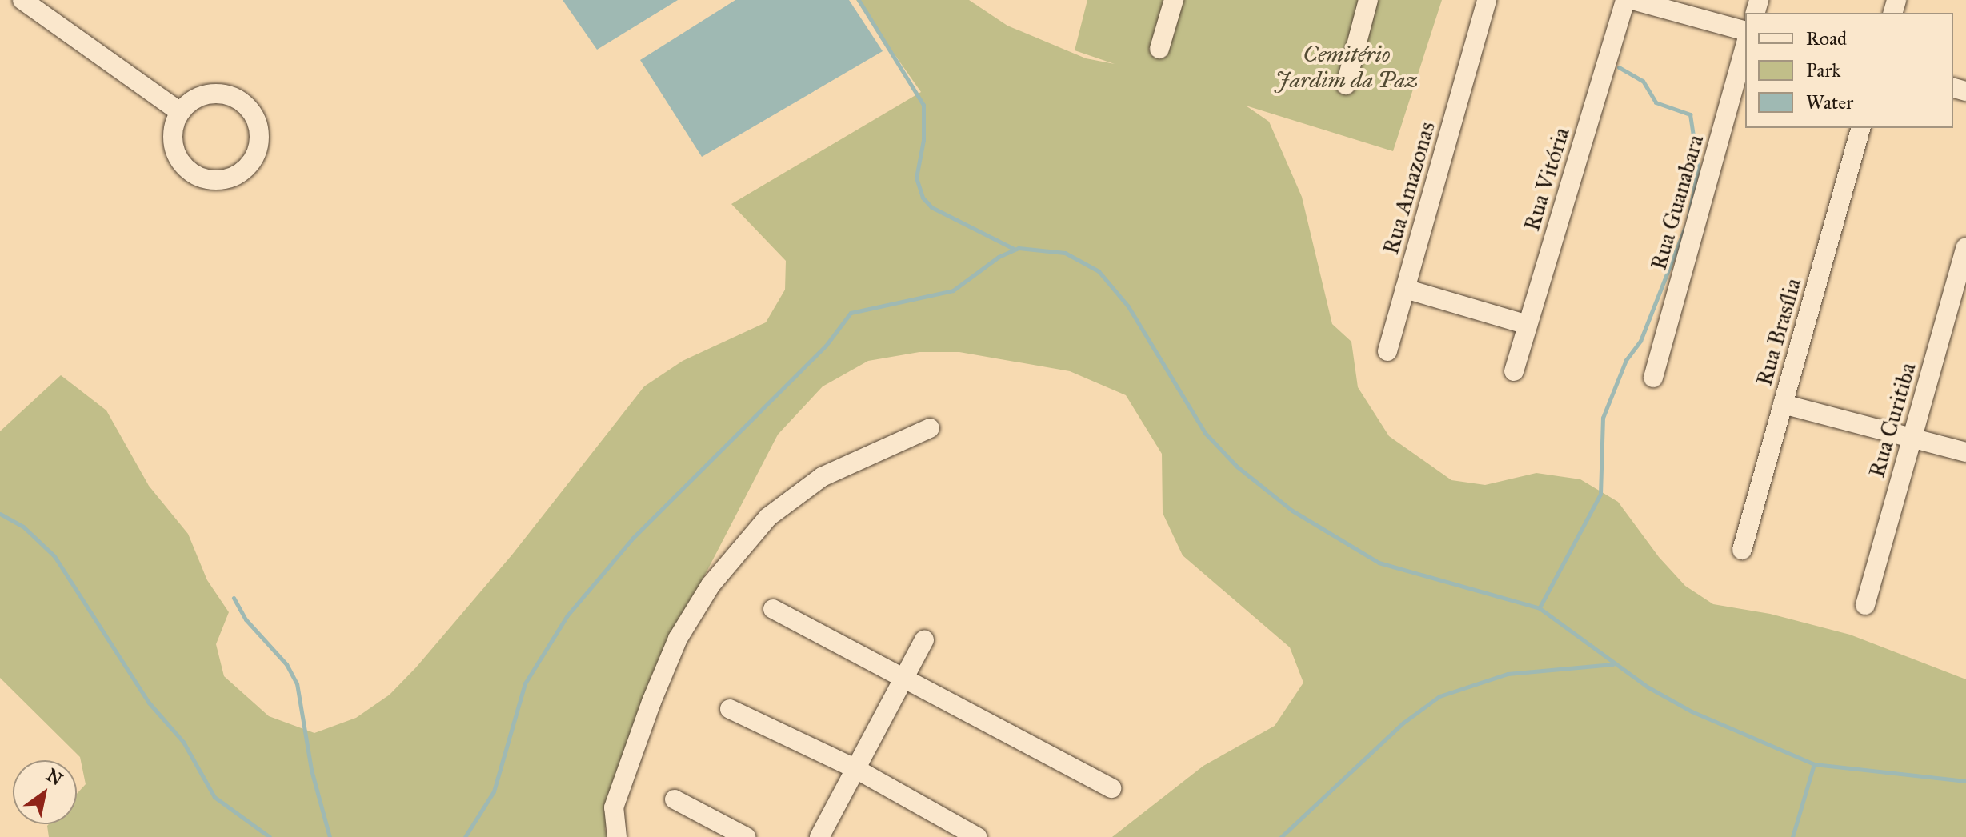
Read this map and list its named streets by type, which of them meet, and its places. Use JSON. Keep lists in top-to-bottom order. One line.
{"streets":{"street":["Rua Vitória","Rua Amazonas","Rua Guanabara","Rua Brasília","Rua Curitiba"]},"parks":["Cemitério Jardim da Paz"],"legend":["Road","Park","Water"],"north":"top right"}
